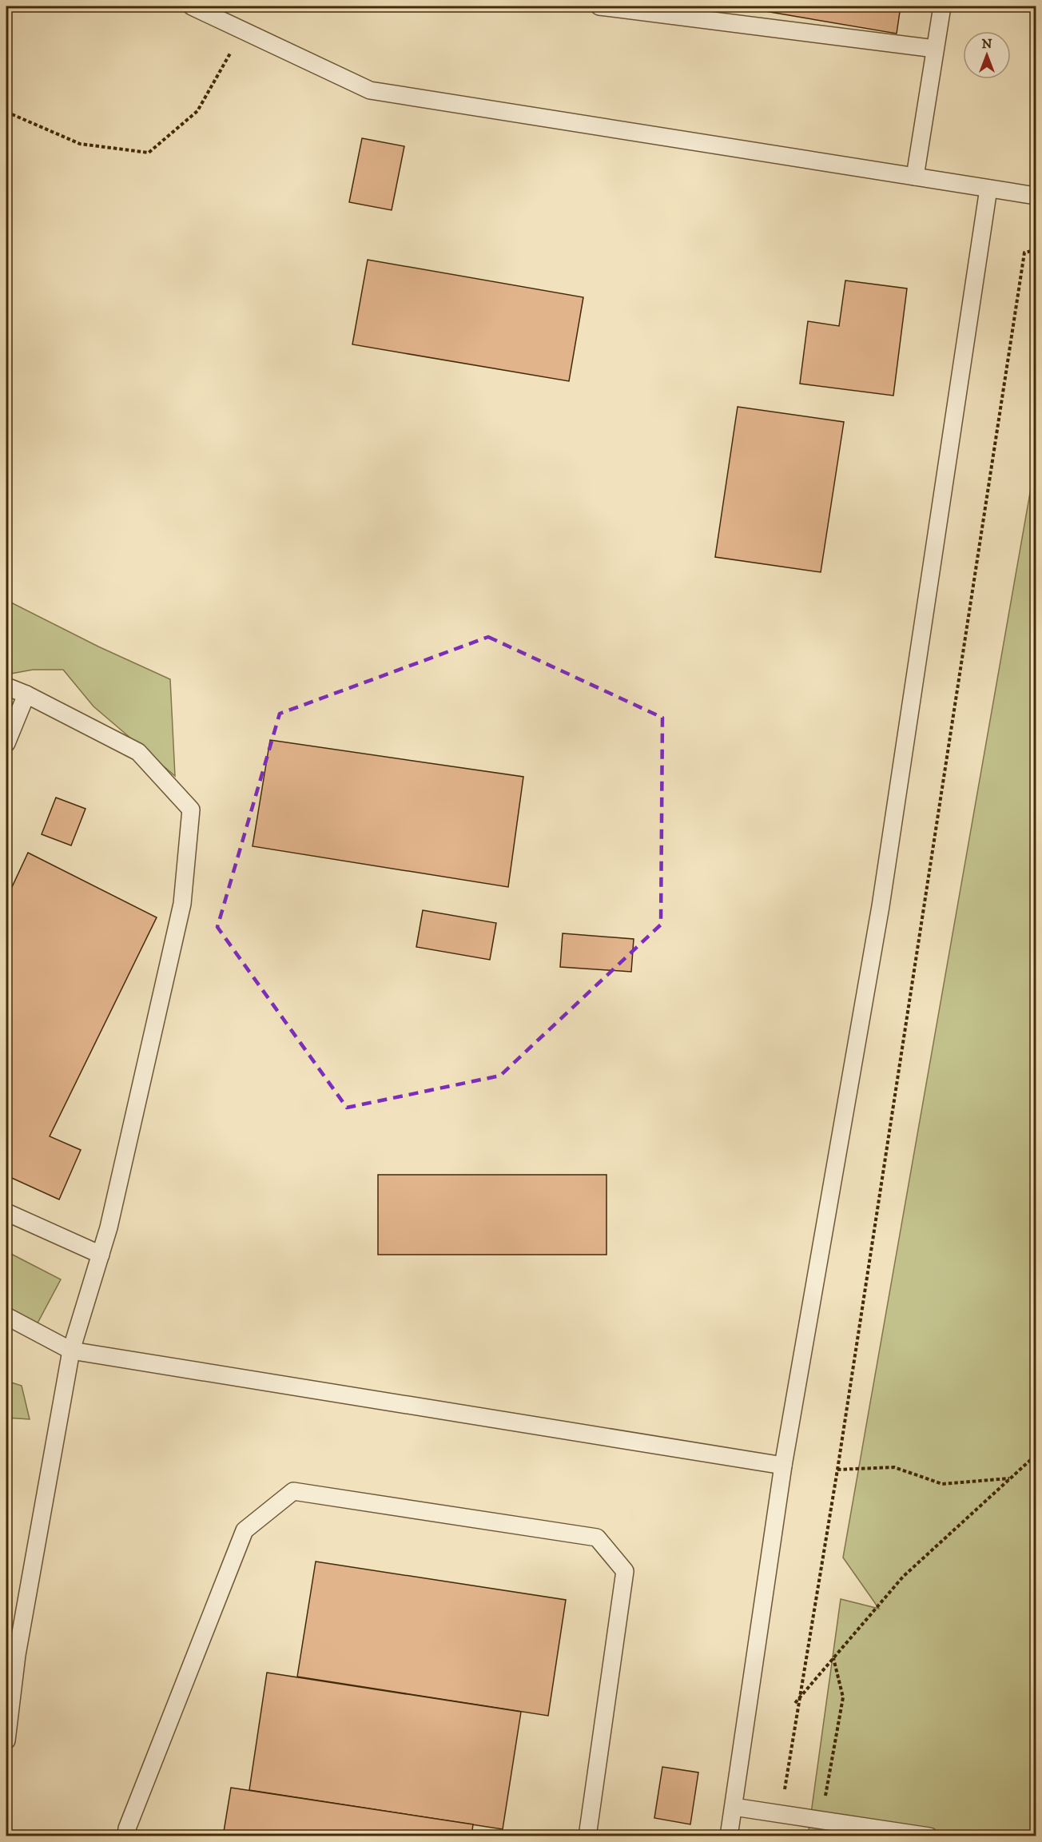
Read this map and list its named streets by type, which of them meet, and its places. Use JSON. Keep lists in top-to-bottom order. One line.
{"north":"top"}
